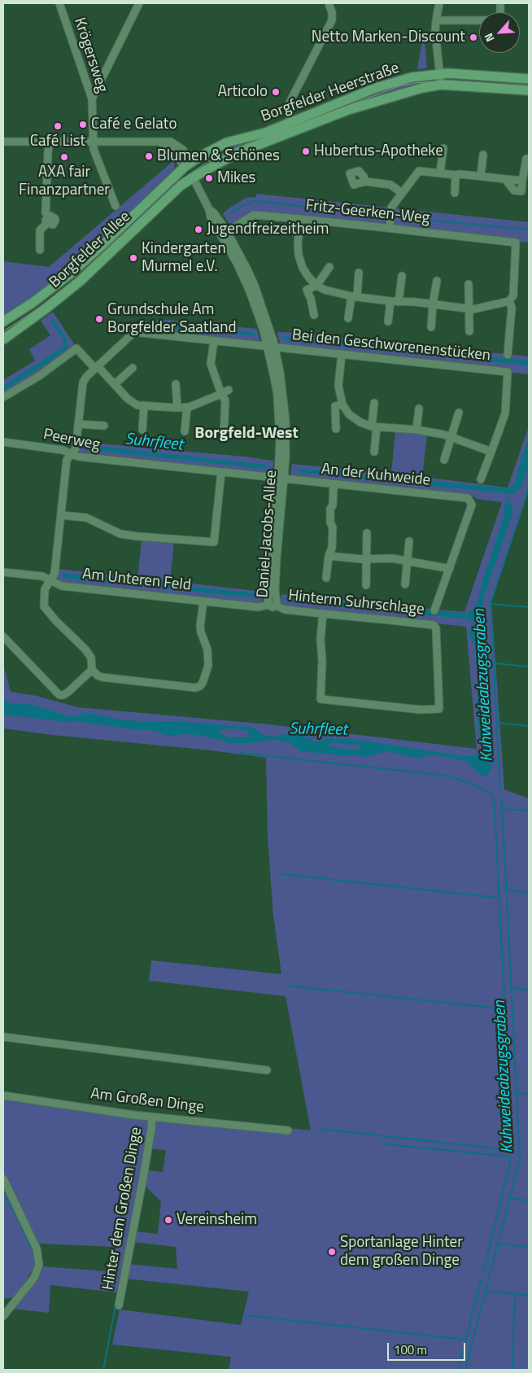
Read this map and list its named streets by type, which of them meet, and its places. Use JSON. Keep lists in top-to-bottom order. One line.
{"streets":{"main road":["Borgfelder Heerstraße","Borgfelder Allee"],"street":["Krögersweg","Fritz-Geerken-Weg","Bei den Geschworenenstücken","Peerweg","An der Kuhweide","Daniel-Jacobs-Allee","Am Unteren Feld","Hinterm Suhrschlage","Am Großen Dinge","Hinter dem Großen Dinge"]},"crossings":[["Borgfelder Heerstraße","Borgfelder Allee"],["Borgfelder Heerstraße","Daniel-Jacobs-Allee"],["Fritz-Geerken-Weg","Daniel-Jacobs-Allee"],["Borgfelder Allee","Daniel-Jacobs-Allee"],["Bei den Geschworenenstücken","Daniel-Jacobs-Allee"],["Peerweg","An der Kuhweide"],["Peerweg","Daniel-Jacobs-Allee"],["An der Kuhweide","Daniel-Jacobs-Allee"],["Daniel-Jacobs-Allee","Am Unteren Feld"],["Daniel-Jacobs-Allee","Hinterm Suhrschlage"],["Am Unteren Feld","Hinterm Suhrschlage"],["Am Großen Dinge","Hinter dem Großen Dinge"]],"districts":["Borgfeld-West"],"water":["Suhrfleet","Kuhweideabzugsgraben"],"places":["Netto Marken-Discount","Articolo","Café e Gelato","Café List","Hubertus-Apotheke","Blumen & Schönes","AXA fair Finanzpartner","Mikes","Jugendfreizeitheim","Kindergarten Murmel e.V.","Grundschule Am Borgfelder Saatland","Vereinsheim","Sportanlage Hinter dem großen Dinge"],"scale_bar":"100 m","north":"bottom left"}
